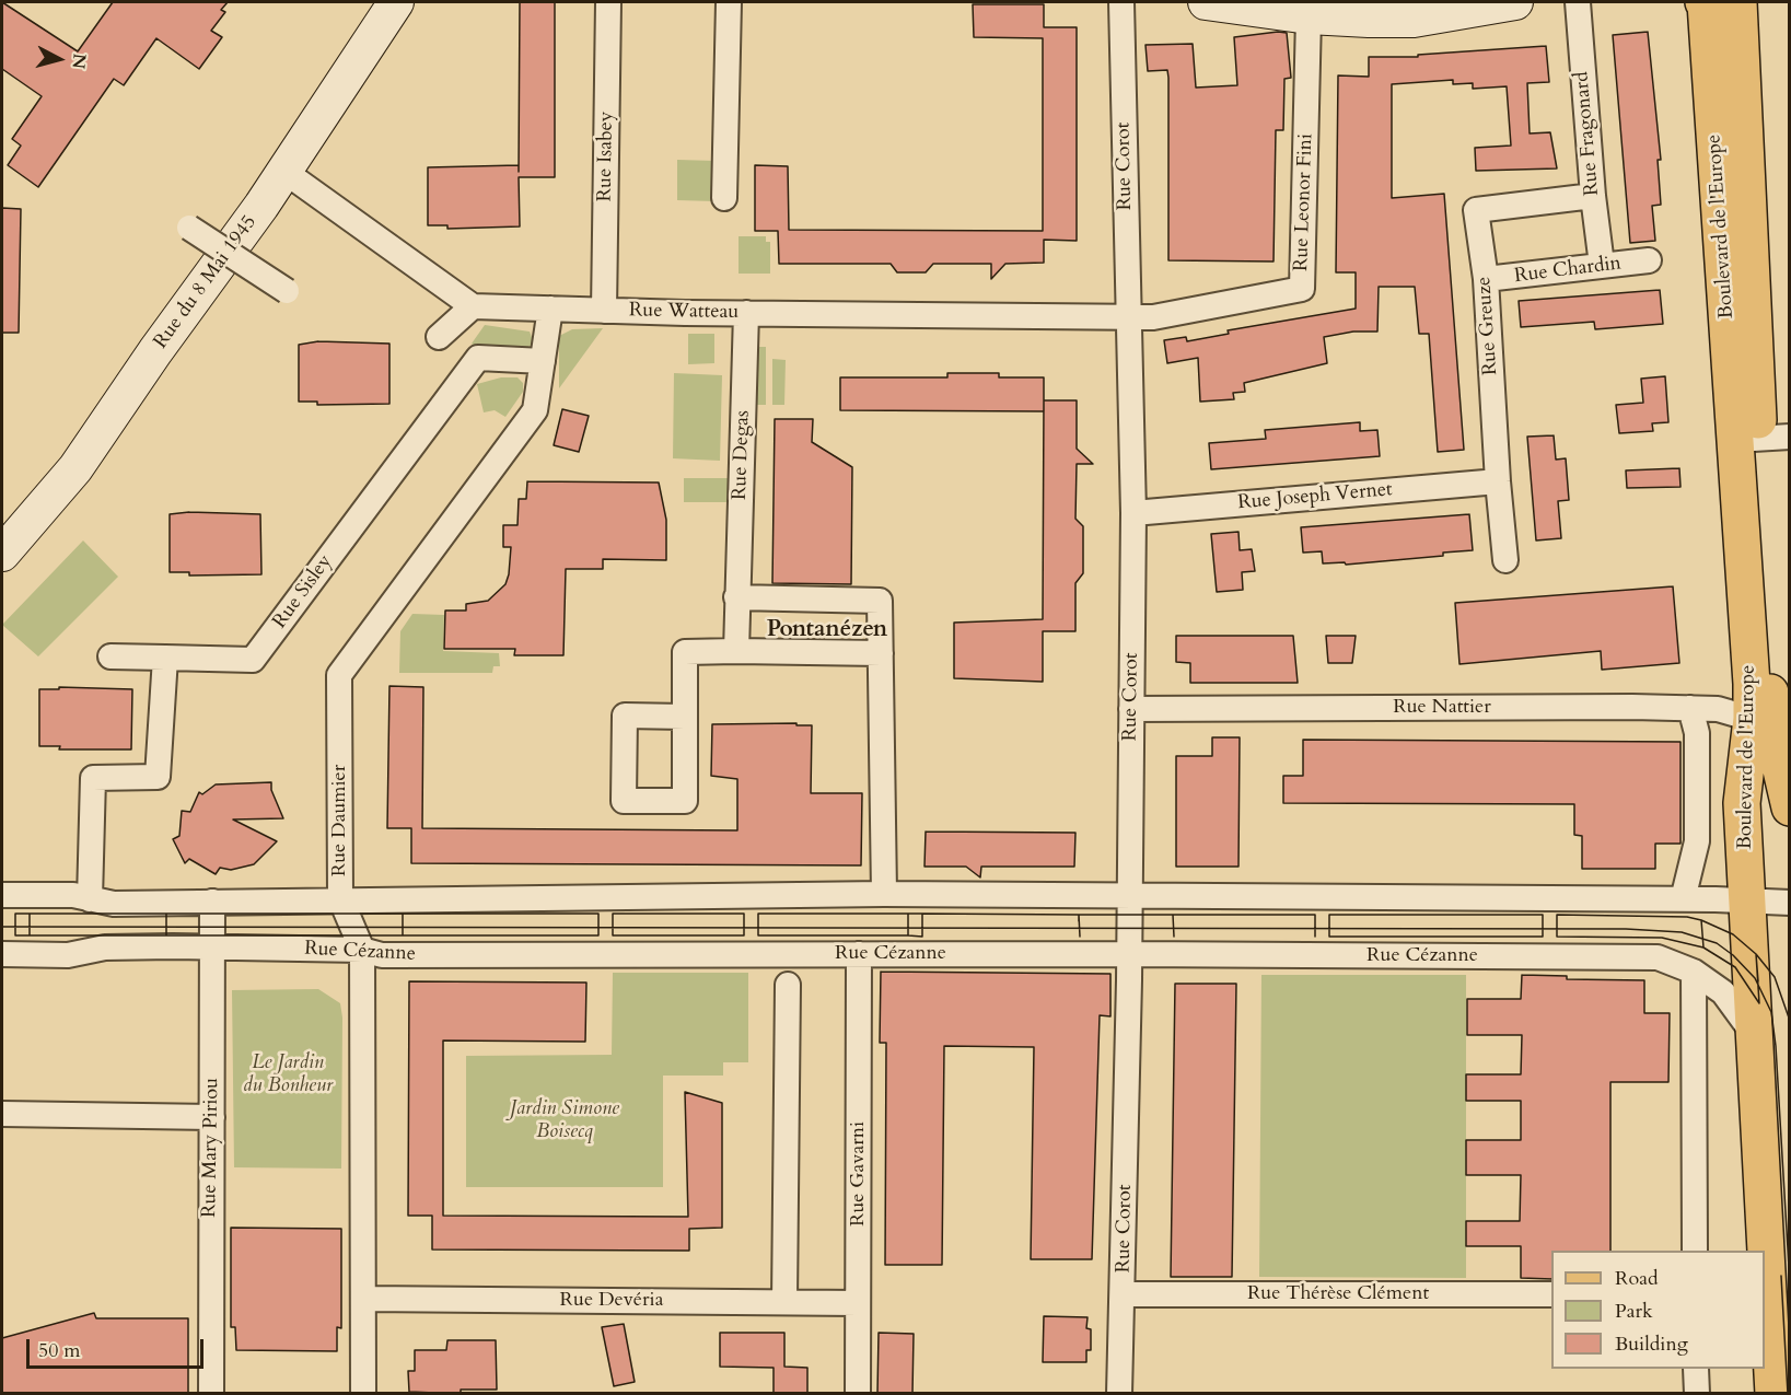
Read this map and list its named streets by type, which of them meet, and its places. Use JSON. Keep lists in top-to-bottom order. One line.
{"streets":{"main road":["Boulevard de l'Europe"],"street":["Rue Fragonard","Rue Isabey","Rue Corot","Rue Leonor Fini","Rue Chardin","Rue du 8 Mai 1945","Rue Watteau","Rue Greuze","Rue Degas","Rue Joseph Vernet","Rue Sisley","Rue Nattier","Rue Daumier","Rue Cézanne","Rue Mary Piriou","Rue Gavarni","Rue Thérèse Clément","Rue Devéria"]},"crossings":[["Rue Fragonard","Rue Chardin"],["Rue Fragonard","Rue Greuze"],["Rue Isabey","Rue Watteau"],["Rue Corot","Rue Leonor Fini"],["Rue Corot","Rue Watteau"],["Rue Corot","Rue Joseph Vernet"],["Rue Corot","Rue Nattier"],["Rue Corot","Rue Cézanne"],["Rue Corot","Rue Thérèse Clément"],["Rue Leonor Fini","Rue Watteau"],["Boulevard de l'Europe","Rue Nattier"],["Boulevard de l'Europe","Rue Cézanne"],["Rue Chardin","Rue Greuze"],["Rue Watteau","Rue Degas"],["Rue Watteau","Rue Daumier"],["Rue Greuze","Rue Joseph Vernet"],["Rue Sisley","Rue Daumier"],["Rue Daumier","Rue Cézanne"],["Rue Daumier","Rue Devéria"],["Rue Cézanne","Rue Mary Piriou"],["Rue Cézanne","Rue Gavarni"],["Rue Gavarni","Rue Devéria"]],"districts":["Pontanézen"],"parks":["Le Jardin du Bonheur","Jardin Simone Boisecq"],"legend":["Road","Park","Building"],"scale_bar":"50 m","north":"right"}
